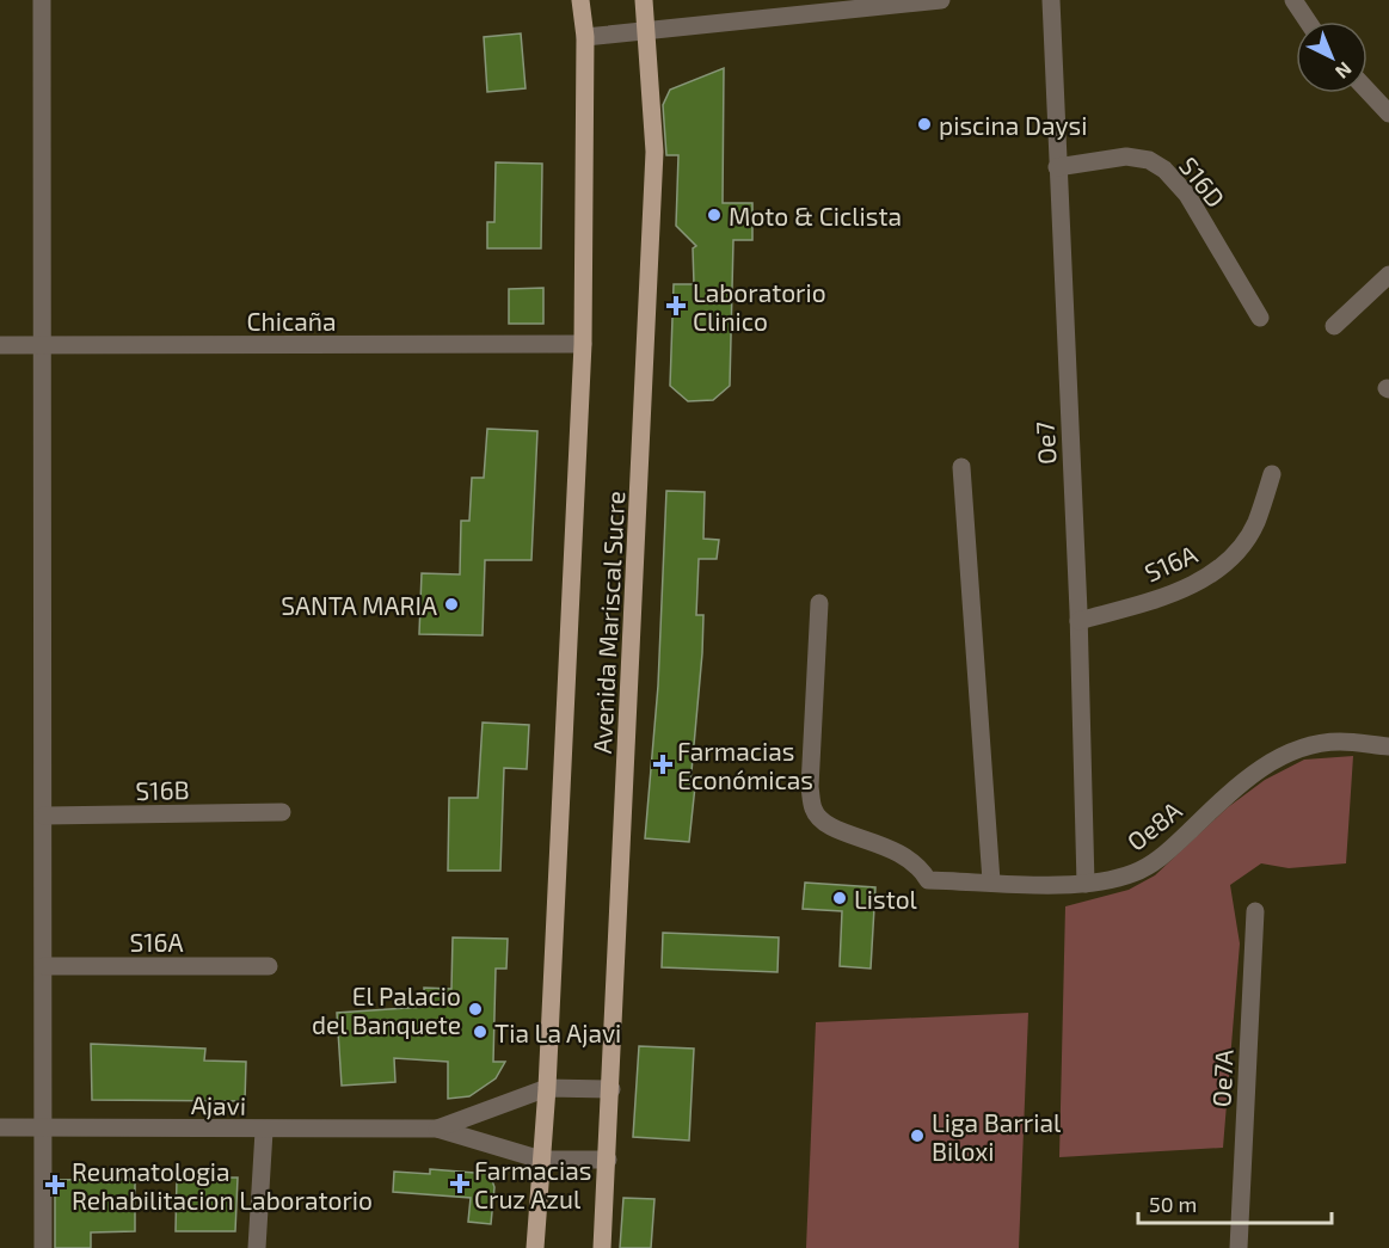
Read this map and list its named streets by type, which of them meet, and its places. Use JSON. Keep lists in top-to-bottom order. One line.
{"streets":{"main road":["Avenida Mariscal Sucre"],"street":["S16D","Chicaña","Oe7","S16A","S16B","Oe8A","Oe7A","Ajavi"]},"crossings":[["S16D","Oe7"],["Chicaña","Avenida Mariscal Sucre"],["Oe7","S16A"],["Oe7","Oe8A"],["Avenida Mariscal Sucre","Ajavi"]],"places":{"other":["piscina Daysi","Moto & Ciclista","SANTA MARIA","Listol","El Palacio del Banquete","Tia La Ajavi","Liga Barrial Biloxi"],"health":["Laboratorio Clinico","Farmacias Económicas","Farmacias Cruz Azul","Reumatologia Rehabilitacion Laboratorio"]},"scale_bar":"50 m","north":"bottom right"}
